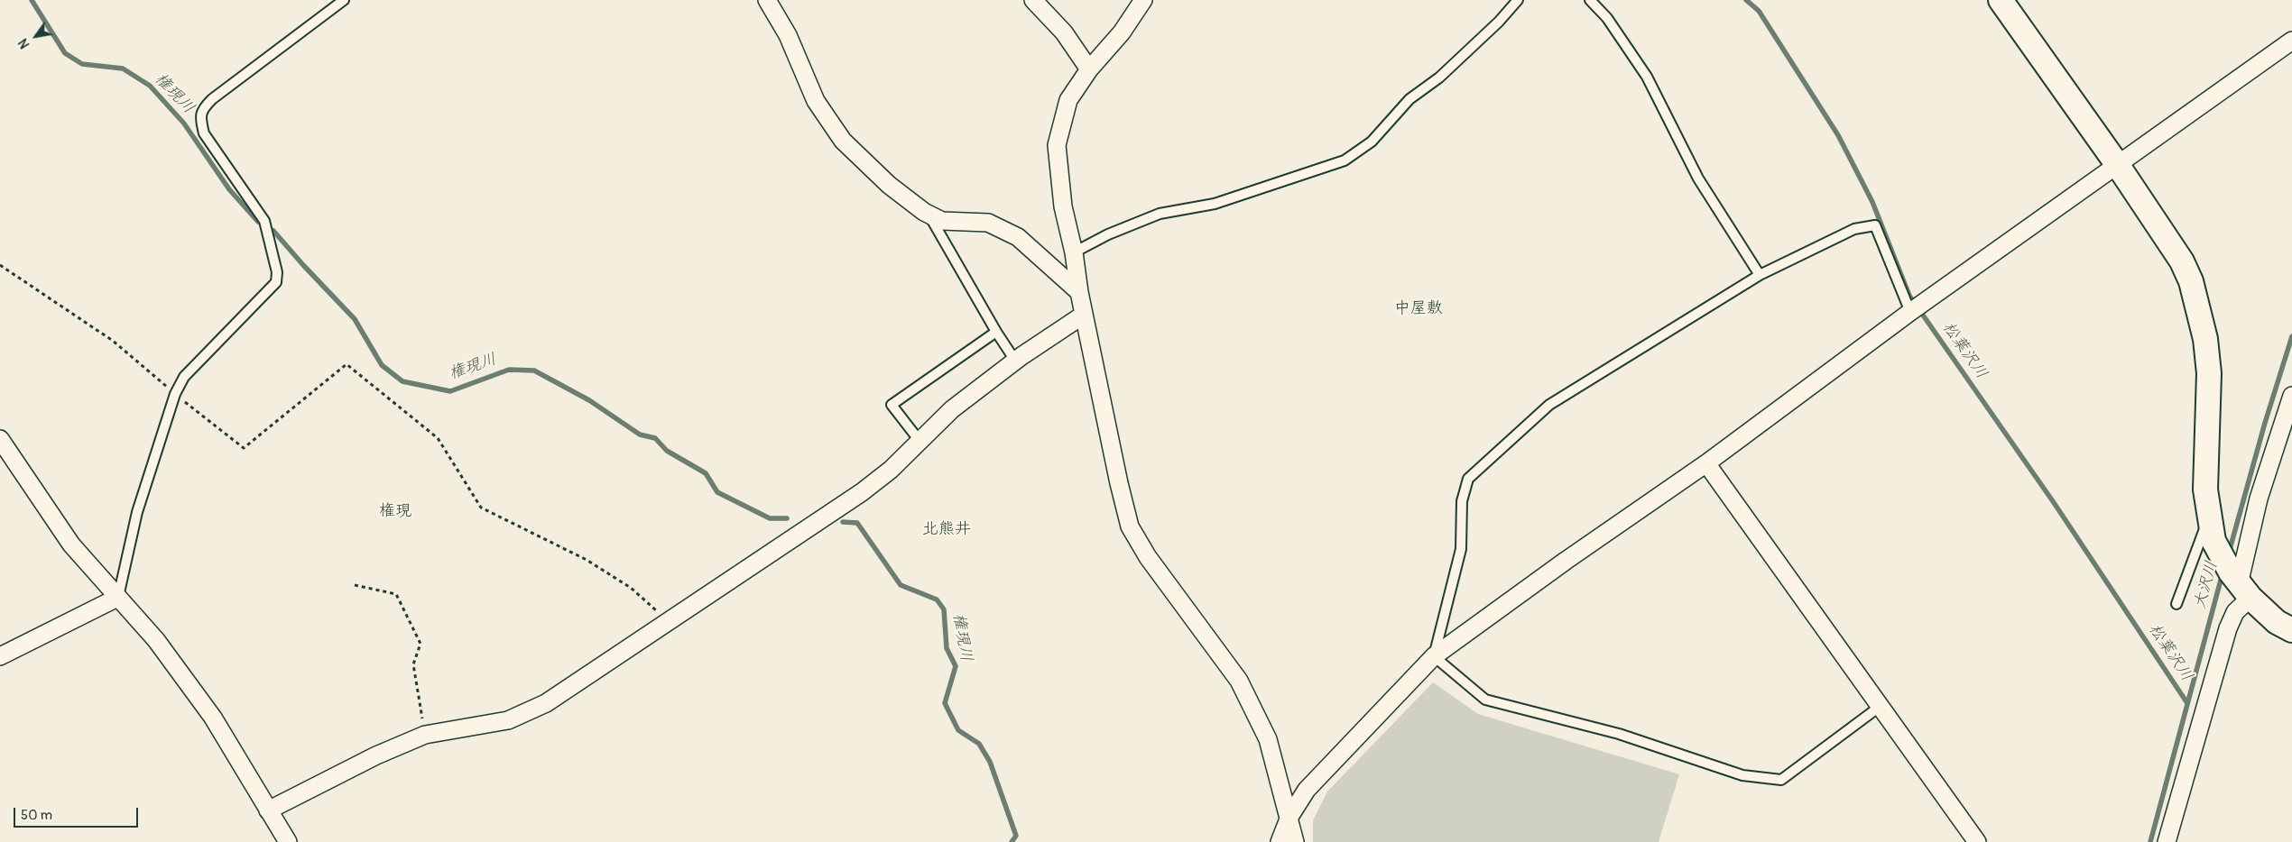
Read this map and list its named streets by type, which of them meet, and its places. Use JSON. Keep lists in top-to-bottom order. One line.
{"districts":["中屋敷","権現","北熊井"],"water":["権現川","松葉沢川","大沢川"],"scale_bar":"50 m","north":"bottom left"}
